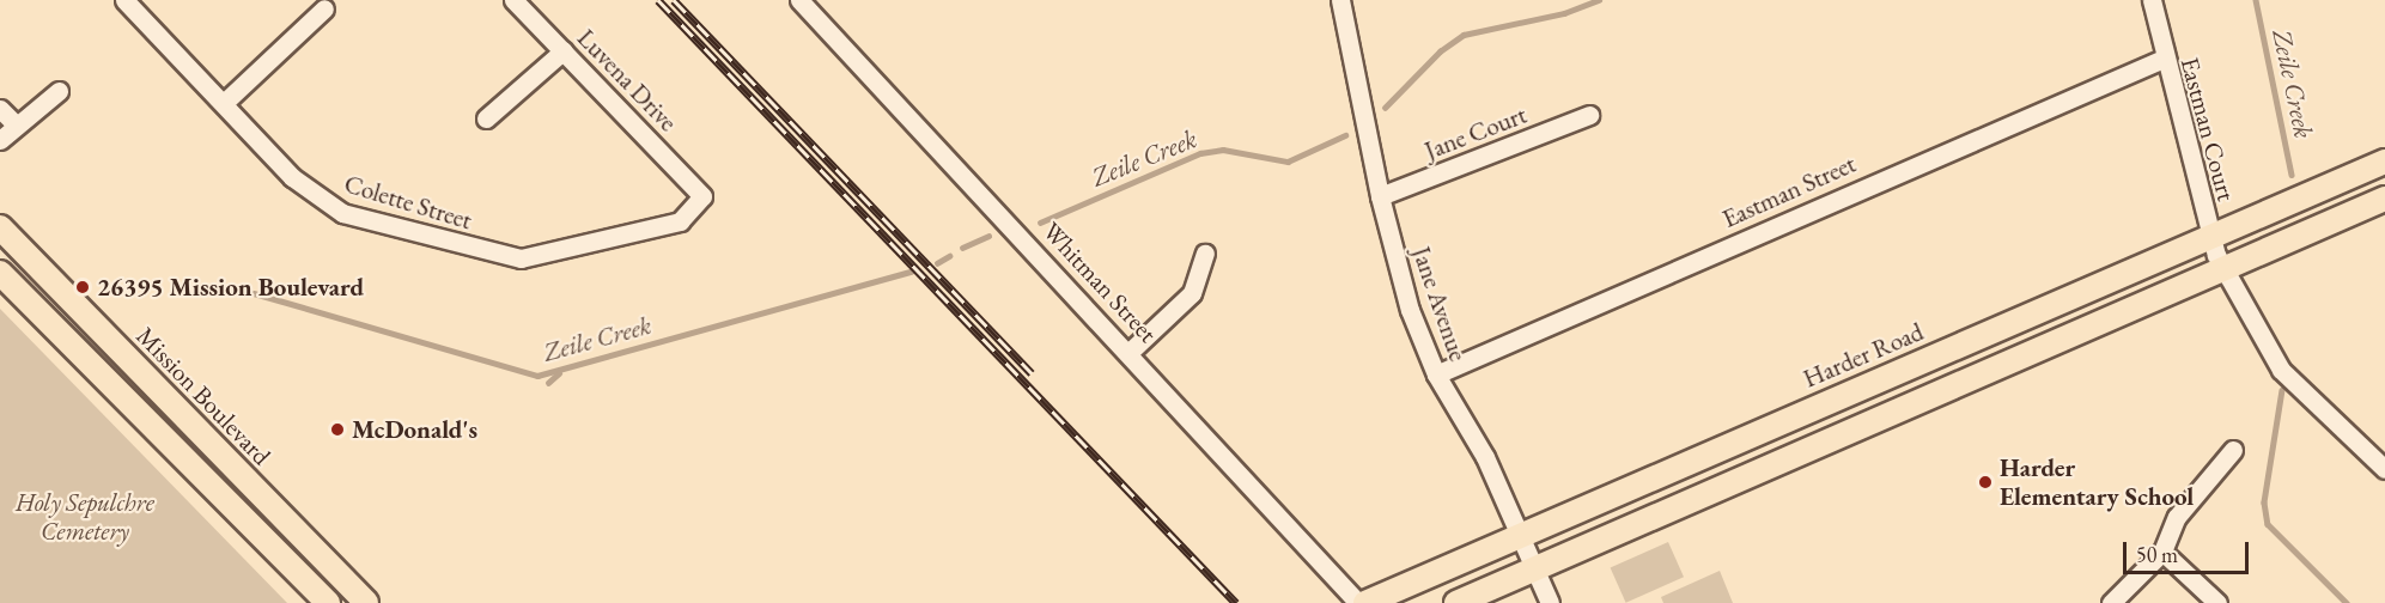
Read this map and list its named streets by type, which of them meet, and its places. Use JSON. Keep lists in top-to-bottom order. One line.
{"streets":{"main road":["Harder Road","Mission Boulevard"],"street":["Luvena Drive","Eastman Court","Jane Court","Eastman Street","Colette Street","Whitman Street","Jane Avenue"]},"crossings":[["Luvena Drive","Colette Street"],["Eastman Court","Eastman Street"],["Eastman Court","Harder Road"],["Jane Court","Jane Avenue"],["Eastman Street","Jane Avenue"],["Jane Avenue","Harder Road"]],"water":["Zeile Creek"],"parks":["Holy Sepulchre Cemetery"],"places":["26395 Mission Boulevard","McDonald's","Harder Elementary School"],"scale_bar":"50 m"}
